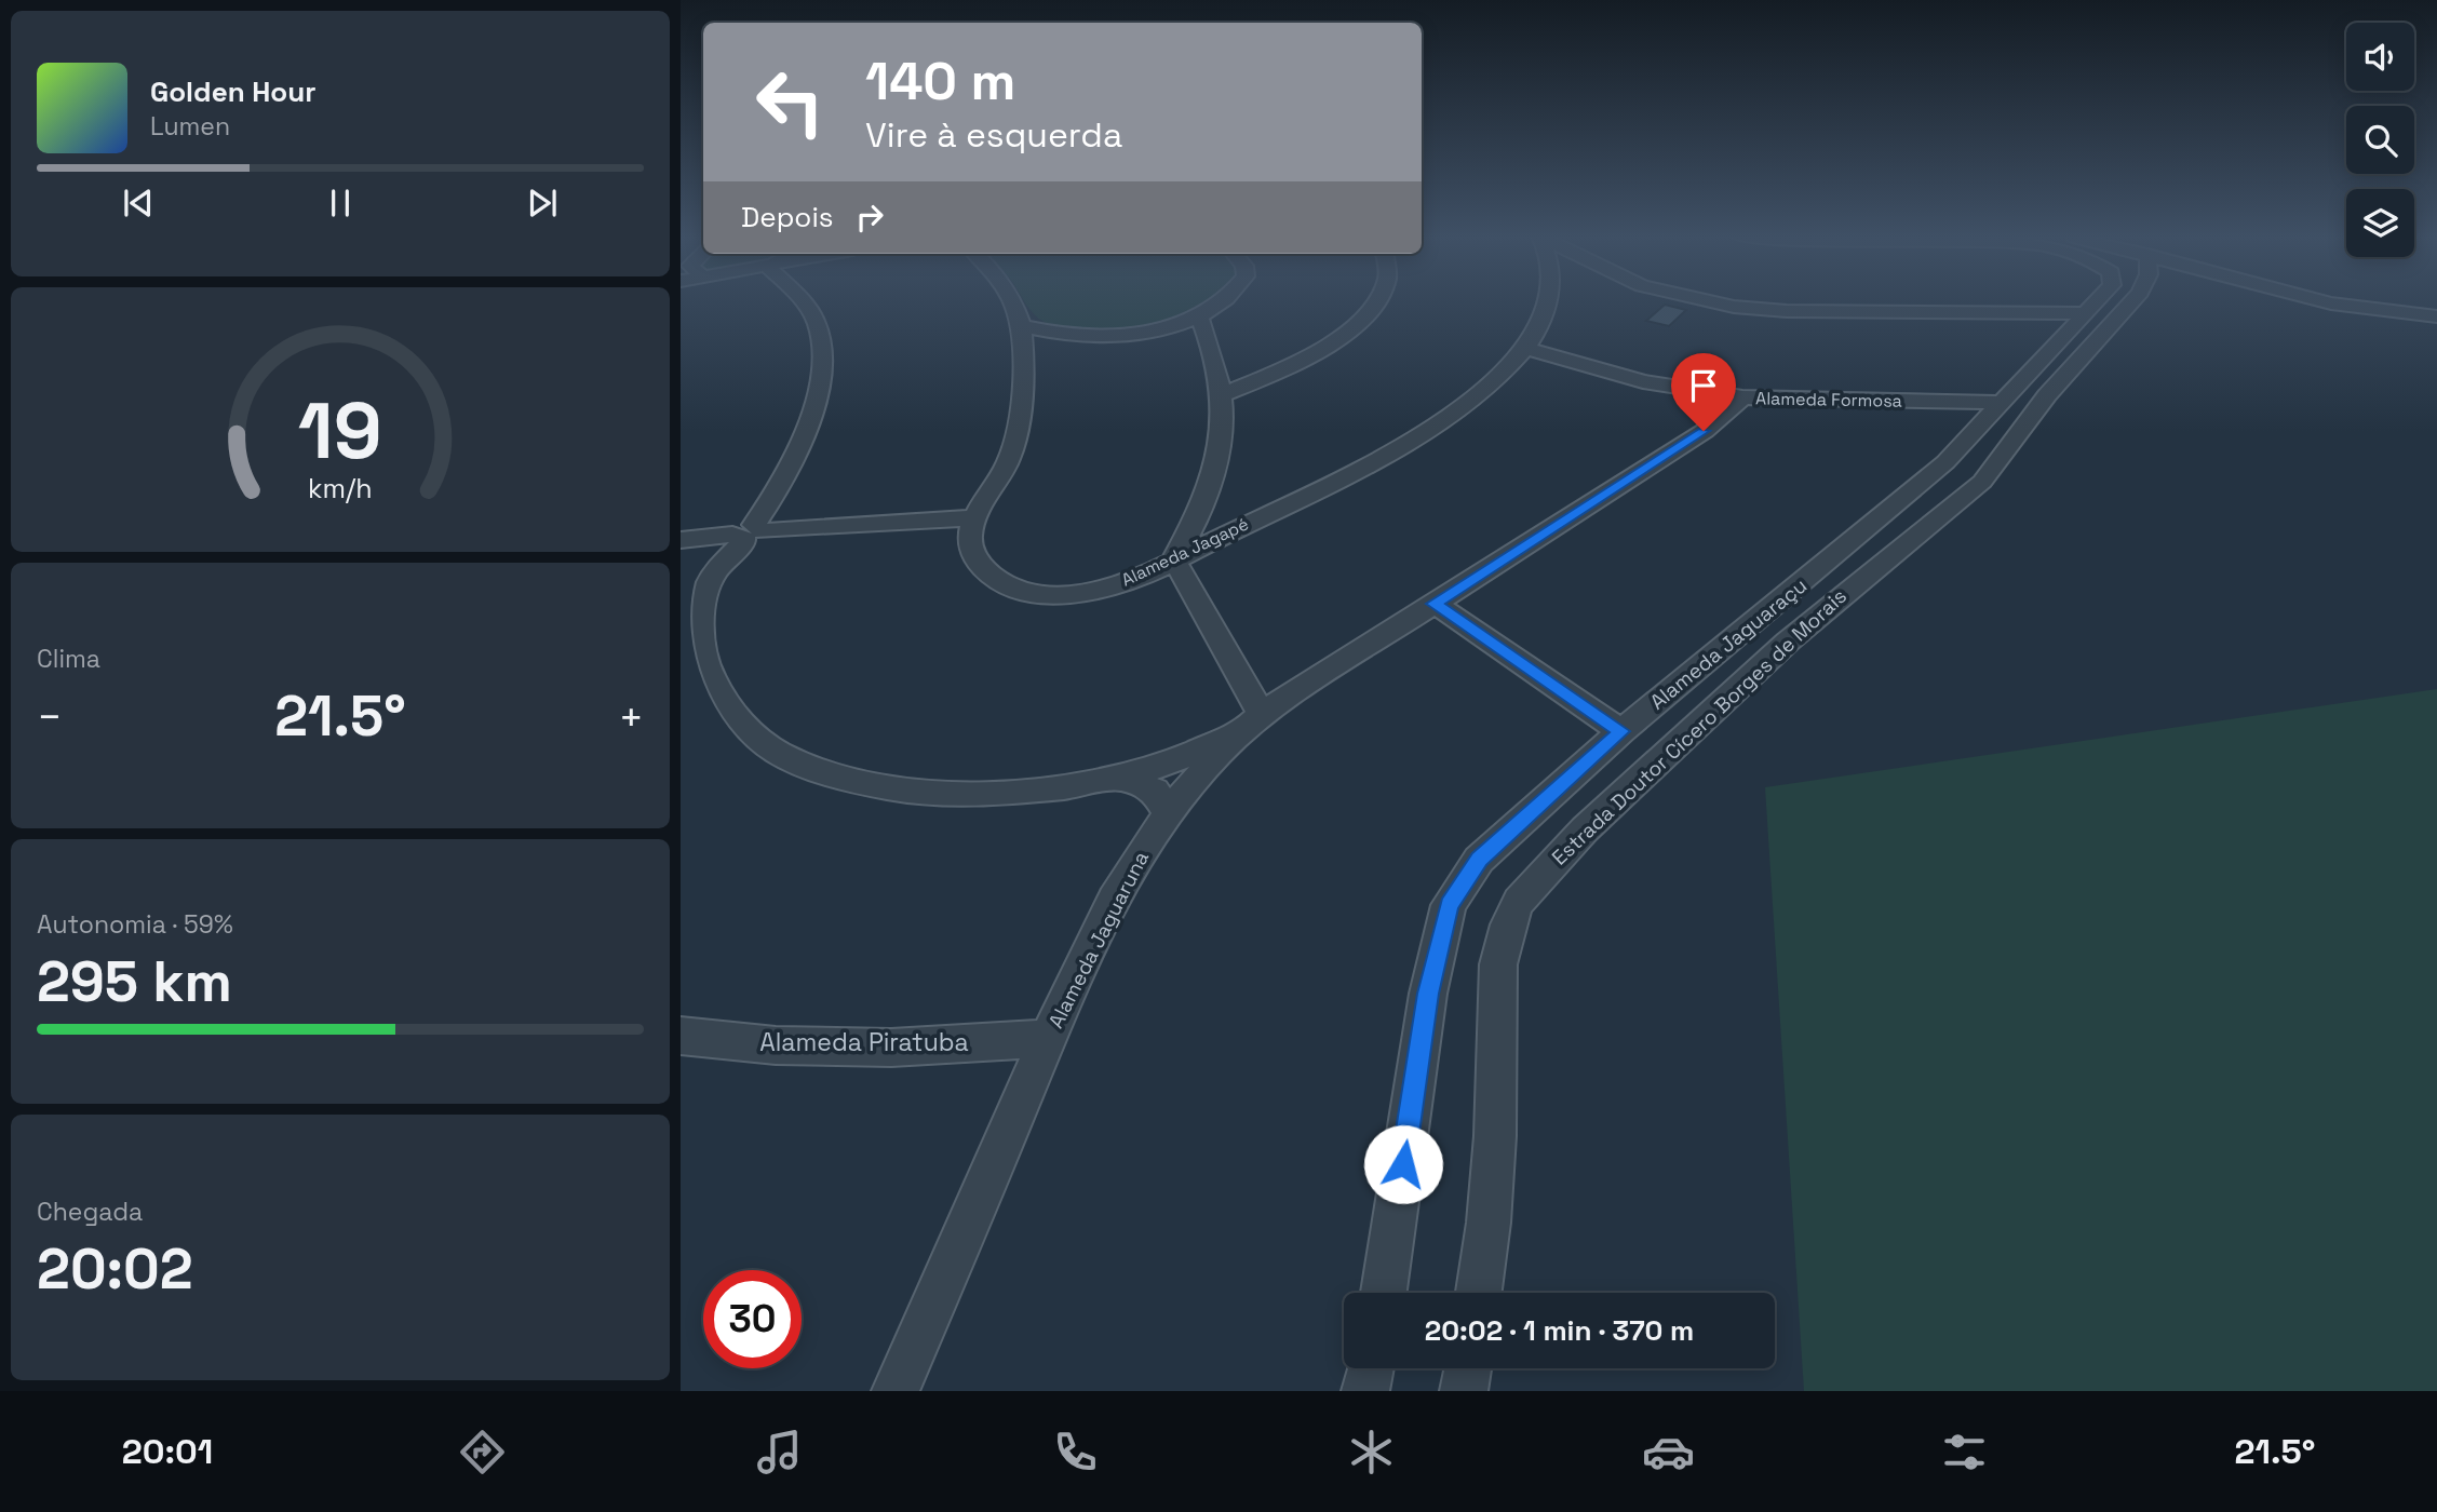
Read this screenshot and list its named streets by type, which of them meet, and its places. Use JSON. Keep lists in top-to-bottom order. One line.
{"streets":{"street":["Alameda Formosa","Alameda Jagapé","Alameda Jaguaraçu","Estrada Doutor Cícero Borges de Morais","Alameda Jaguaruna","Alameda Piratuba"]},"crossings":[["Alameda Formosa","Alameda Jagapé"],["Alameda Formosa","Alameda Jaguaraçu"],["Alameda Formosa","Alameda Jaguaruna"],["Alameda Jaguaruna","Alameda Piratuba"]],"page":{"turn":["140 m","Vire à esquerda"],"song":["Golden Hour","Lumen"],"then":"Depois","tile":["Clima",["Autonomia · 59%","295 km"],["Chegada","20:02"]],"heat":["−","21.5°","+"],"limit":"30","trip":"20:02 · 1 min · 370 m","tabs":["20:01","21.5°"],"gauge":["19","km/h"]}}
